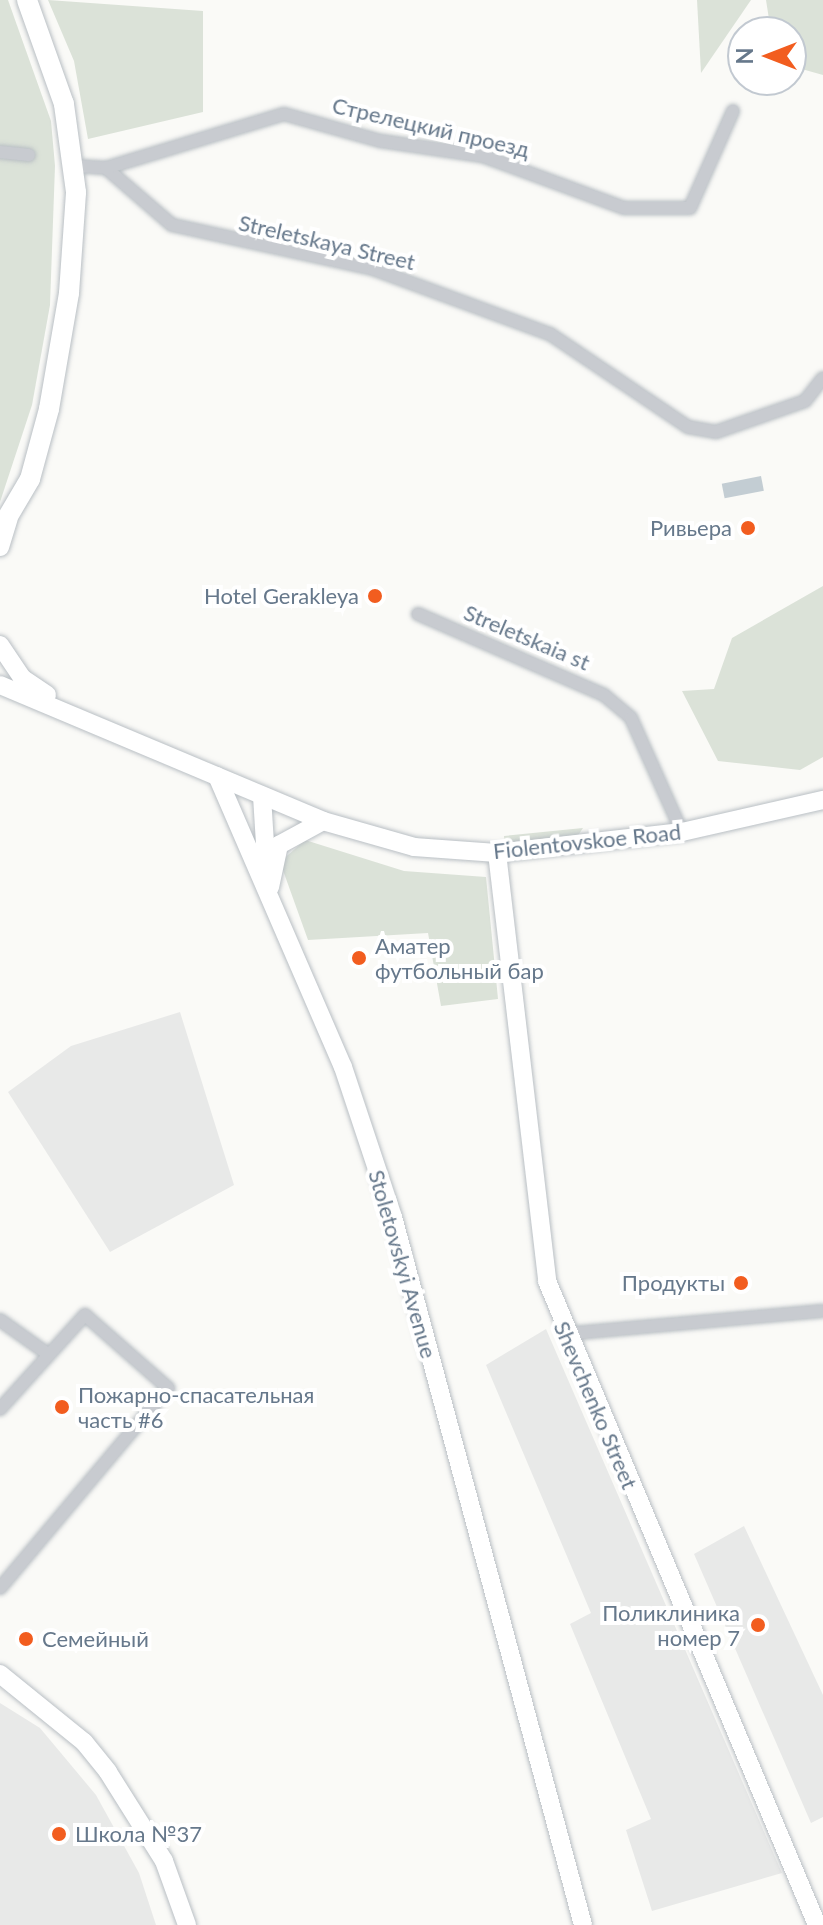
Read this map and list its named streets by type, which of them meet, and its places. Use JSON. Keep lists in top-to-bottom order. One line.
{"streets":{"main road":["Fiolentovskoe Road","Stoletovskyi Avenue","Shevchenko Street"],"street":["Стрелецкий проезд","Streletskaya Street","Streletskaia st"]},"crossings":[["Стрелецкий проезд","Streletskaya Street"],["Streletskaia st","Fiolentovskoe Road"],["Fiolentovskoe Road","Stoletovskyi Avenue"],["Fiolentovskoe Road","Shevchenko Street"]],"places":["Ривьера","Hotel Gerakleya","Аматер футбольный бар","Продукты","Пожарно-спасательная часть #6","Поликлиника номер 7","Семейный","Школа №37"],"north":"left"}
